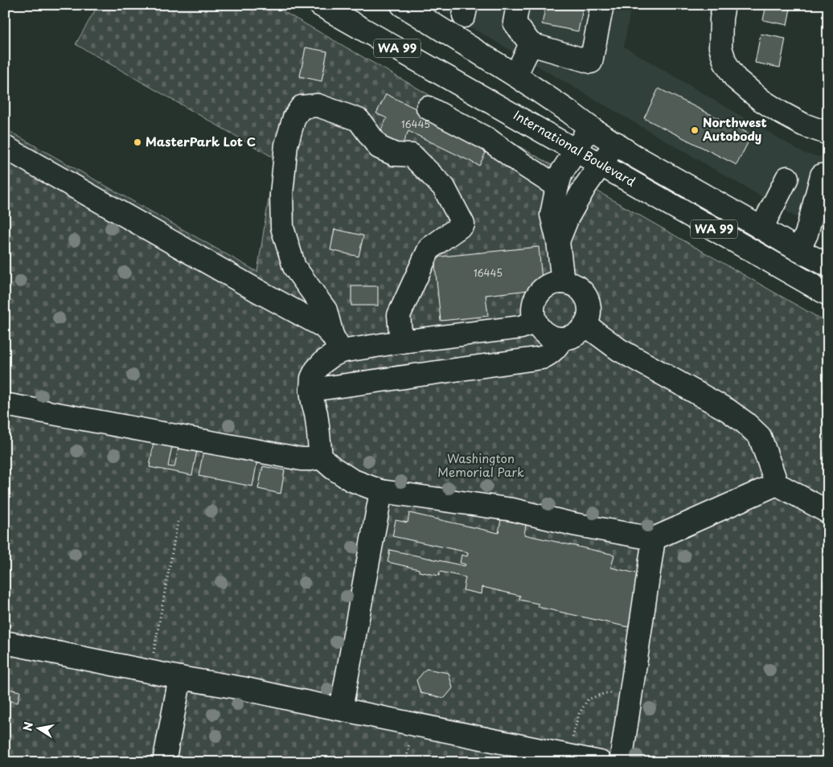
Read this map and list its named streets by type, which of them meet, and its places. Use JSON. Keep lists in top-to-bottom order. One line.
{"streets":{"main road":["WA 99","International Boulevard"]},"parks":["Washington Memorial Park"],"places":["Northwest Autobody","MasterPark Lot C"],"house_numbers":["16445","16445"],"north":"left"}
